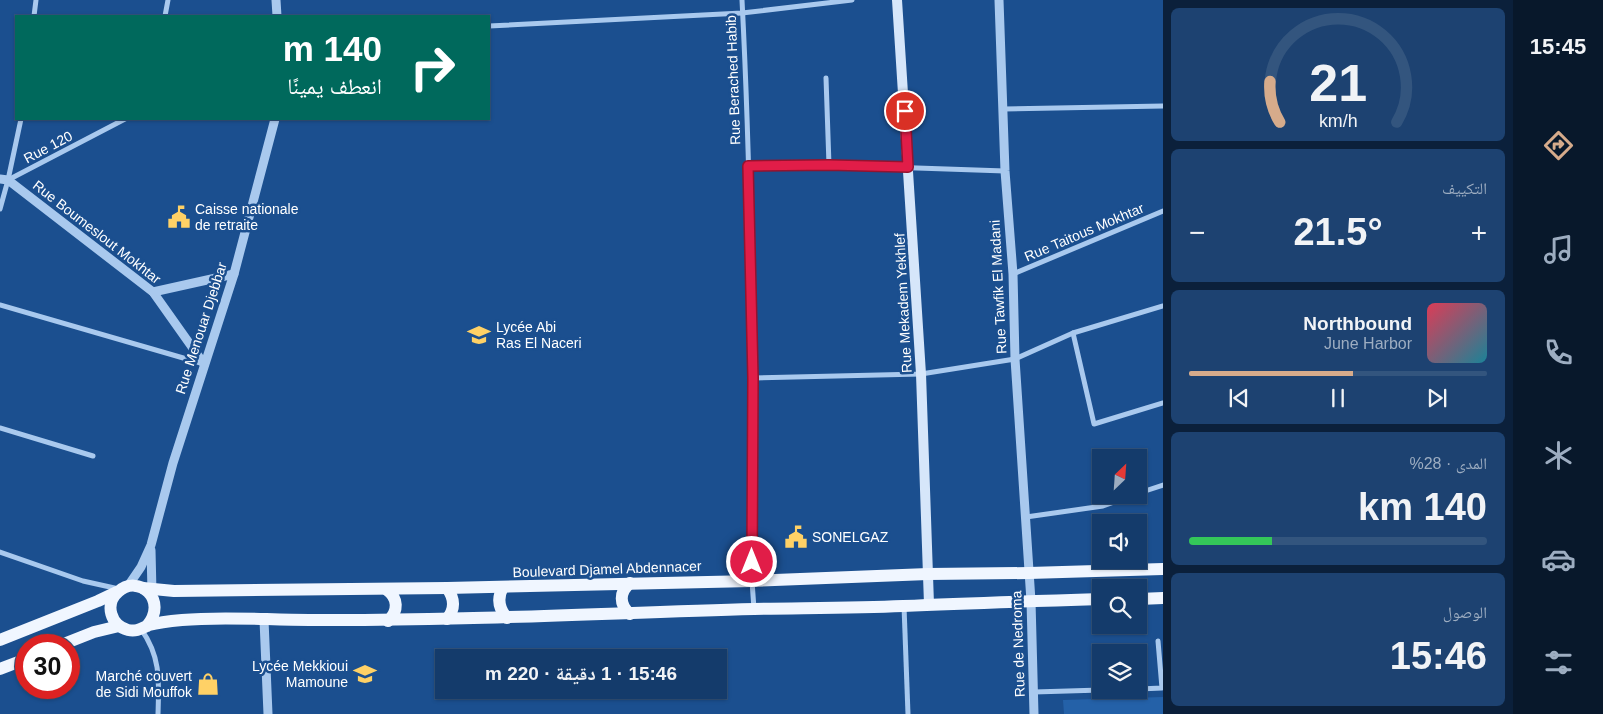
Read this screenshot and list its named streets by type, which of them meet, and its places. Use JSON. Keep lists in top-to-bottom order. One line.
{"streets":{"main road":["Rue Mekadem Yekhlef","Boulevard Djamel Abdennacer"],"street":["Rue Berached Habib","Rue 120","Rue Boumeslout Mokhtar","Rue Taitous Mokhtar","Rue Tawfik El Madani","Rue Menouar Djebbar","Rue de Nedroma"]},"crossings":[["Rue Berached Habib","Boulevard Djamel Abdennacer"],["Rue 120","Rue Boumeslout Mokhtar"],["Rue Boumeslout Mokhtar","Rue Menouar Djebbar"],["Rue Taitous Mokhtar","Rue Tawfik El Madani"],["Rue Tawfik El Madani","Boulevard Djamel Abdennacer"],["Rue Tawfik El Madani","Rue de Nedroma"],["Rue Mekadem Yekhlef","Boulevard Djamel Abdennacer"],["Rue Menouar Djebbar","Boulevard Djamel Abdennacer"],["Boulevard Djamel Abdennacer","Rue de Nedroma"]],"places":{"public building":["Caisse nationale de retraite","SONELGAZ"],"school or university":["Lycée Abi Ras El Naceri","Lycée Mekkioui Mamoune"],"shop":["Marché couvert de Sidi Mouffok"]},"north":"top right","page":{"tabs":"15:45","turn":["140 m","انعطف يمينًا"],"tile":["التكييف",["المدى · 28%","140 km"],["الوصول","15:46"]],"heat":["−","21.5°","+"],"song":["Northbound","June Harbor"],"limit":"30","trip":"15:46 · 1 دقيقة · 220 m","gauge":["21","km/h"]}}
